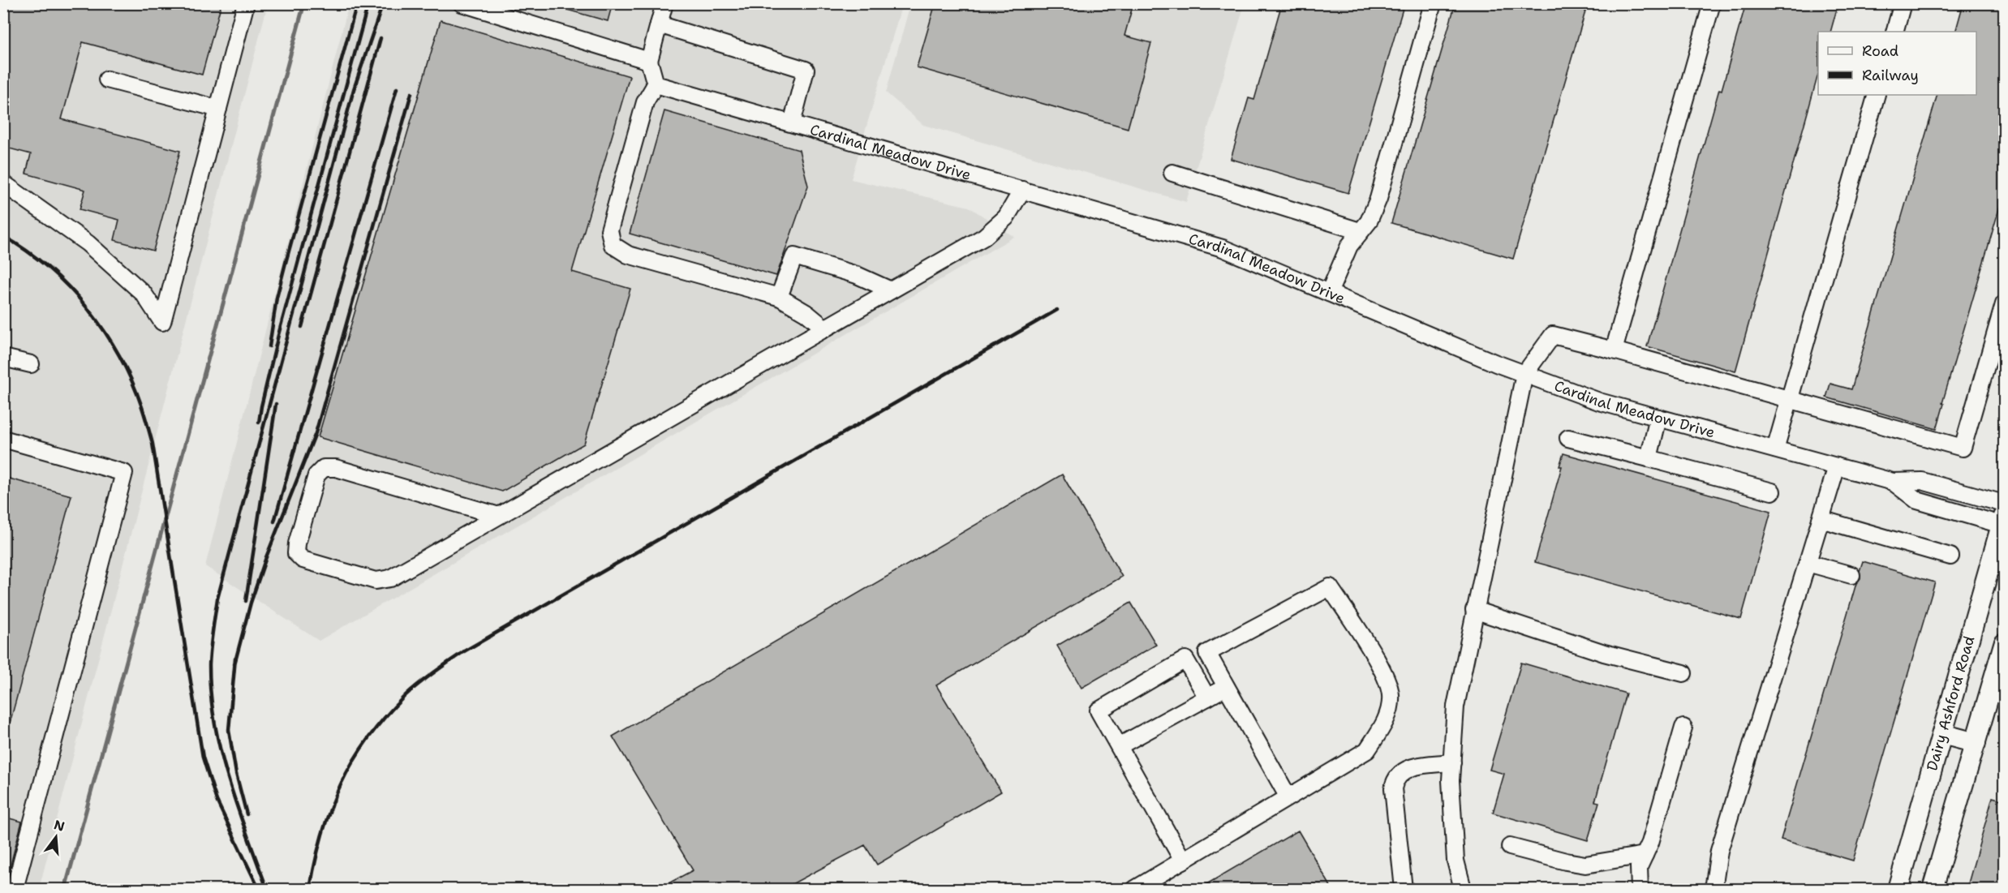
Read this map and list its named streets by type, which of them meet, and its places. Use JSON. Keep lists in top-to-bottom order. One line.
{"streets":{"main road":["Dairy Ashford Road"],"street":["Cardinal Meadow Drive"]},"crossings":[["Cardinal Meadow Drive","Dairy Ashford Road"]],"legend":["Road","Railway"],"north":"top"}
